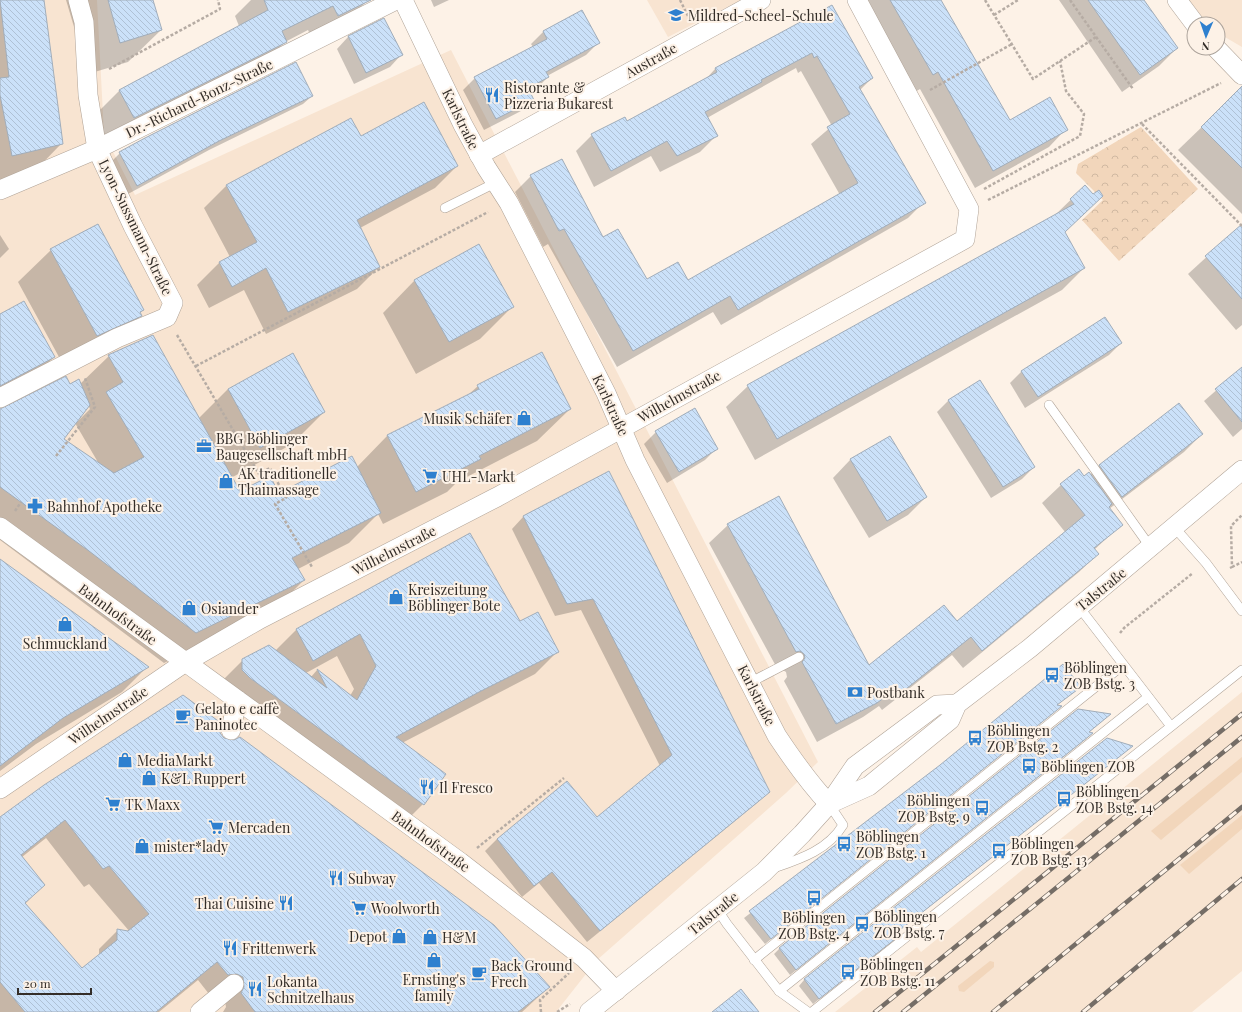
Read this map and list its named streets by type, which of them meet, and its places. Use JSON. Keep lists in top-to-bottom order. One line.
{"streets":{"street":["Austraße","Dr.-Richard-Bonz-Straße","Karlstraße","Lyon-Sussmann-Straße","Wilhelmstraße","Talstraße","Bahnhofstraße"]},"crossings":[["Austraße","Karlstraße"],["Dr.-Richard-Bonz-Straße","Lyon-Sussmann-Straße"],["Karlstraße","Wilhelmstraße"],["Karlstraße","Talstraße"],["Wilhelmstraße","Bahnhofstraße"],["Talstraße","Bahnhofstraße"]],"places":{"school or university":["Mildred-Scheel-Schule"],"restaurant":["Ristorante & Pizzeria Bukarest","Il Fresco","Subway","Thai Cuisine","Frittenwerk","Lokanta Schnitzelhaus"],"shop":["Musik Schäfer","AK traditionelle Thaimassage","Kreiszeitung Böblinger Bote","Osiander","Schmuckland","MediaMarkt","K&L Ruppert","mister*lady","Depot","H&M","Ernsting's family"],"office":["BBG Böblinger Baugesellschaft mbH"],"supermarket":["UHL-Markt","TK Maxx","Mercaden","Woolworth"],"pharmacy":["Bahnhof Apotheke"],"bus stop":["Böblingen ZOB Bstg. 3","Böblingen ZOB Bstg. 2","Böblingen ZOB","Böblingen ZOB Bstg. 14","Böblingen ZOB Bstg. 9","Böblingen ZOB Bstg. 1","Böblingen ZOB Bstg. 13","Böblingen ZOB Bstg. 4","Böblingen ZOB Bstg. 7","Böblingen ZOB Bstg. 11"],"bank":["Postbank"],"cafe":["Gelato e caffè Paninotec","Back Ground Frech"]},"scale_bar":"20 m","north":"bottom"}
